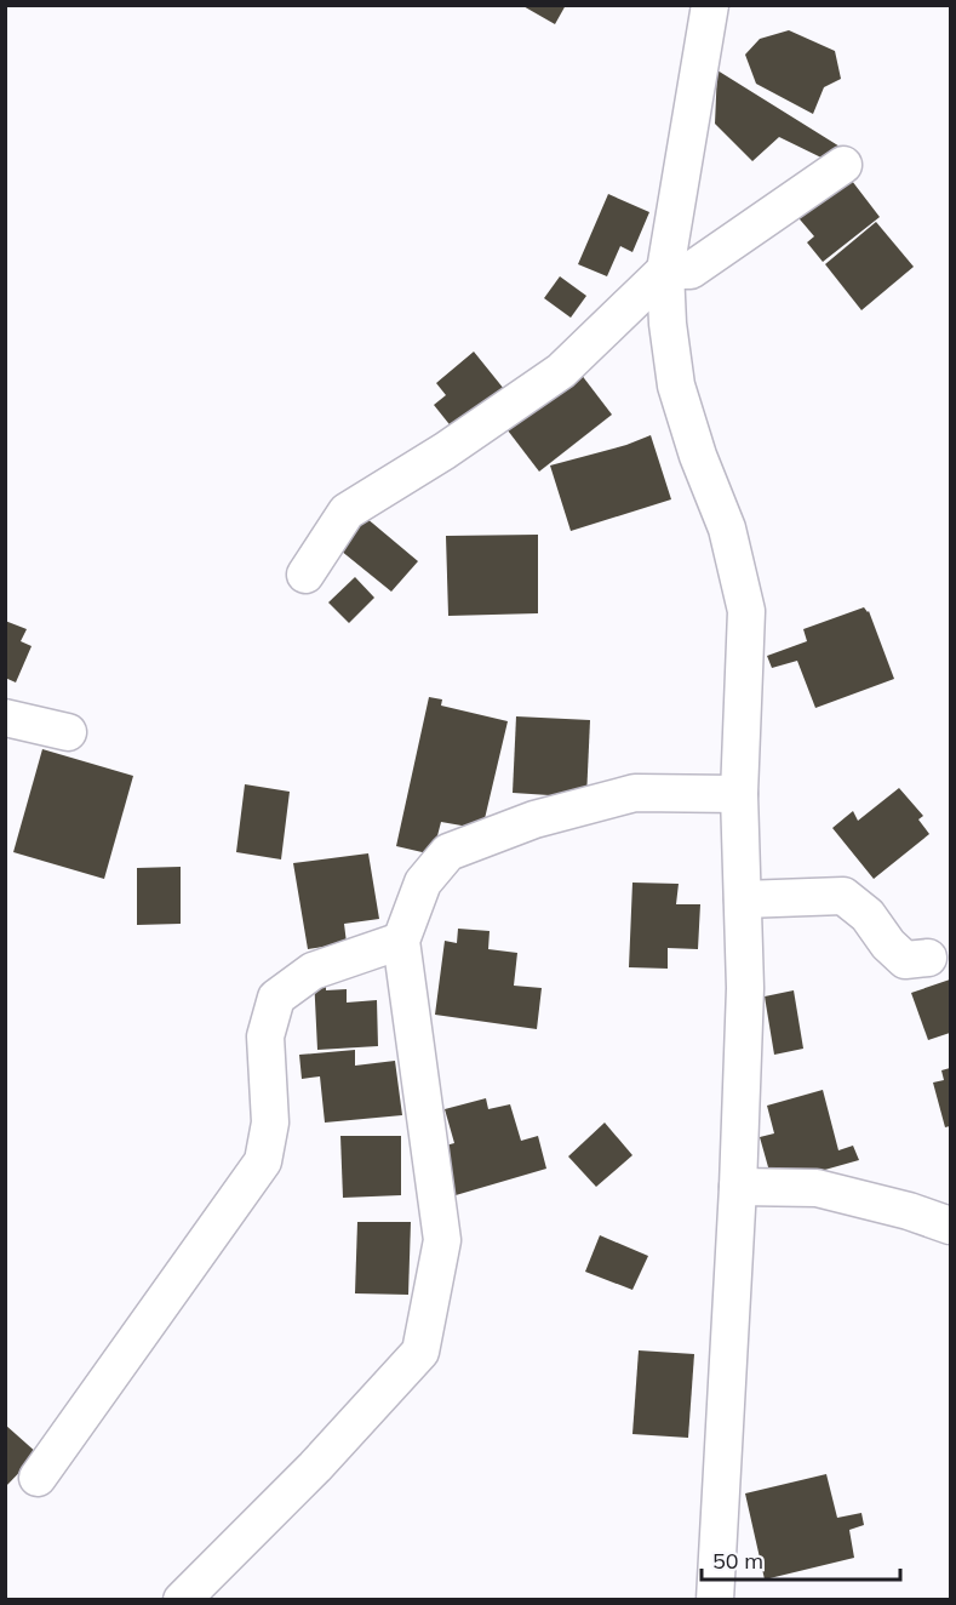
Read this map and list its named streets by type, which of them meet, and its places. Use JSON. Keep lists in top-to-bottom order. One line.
{"scale_bar":"50 m"}
